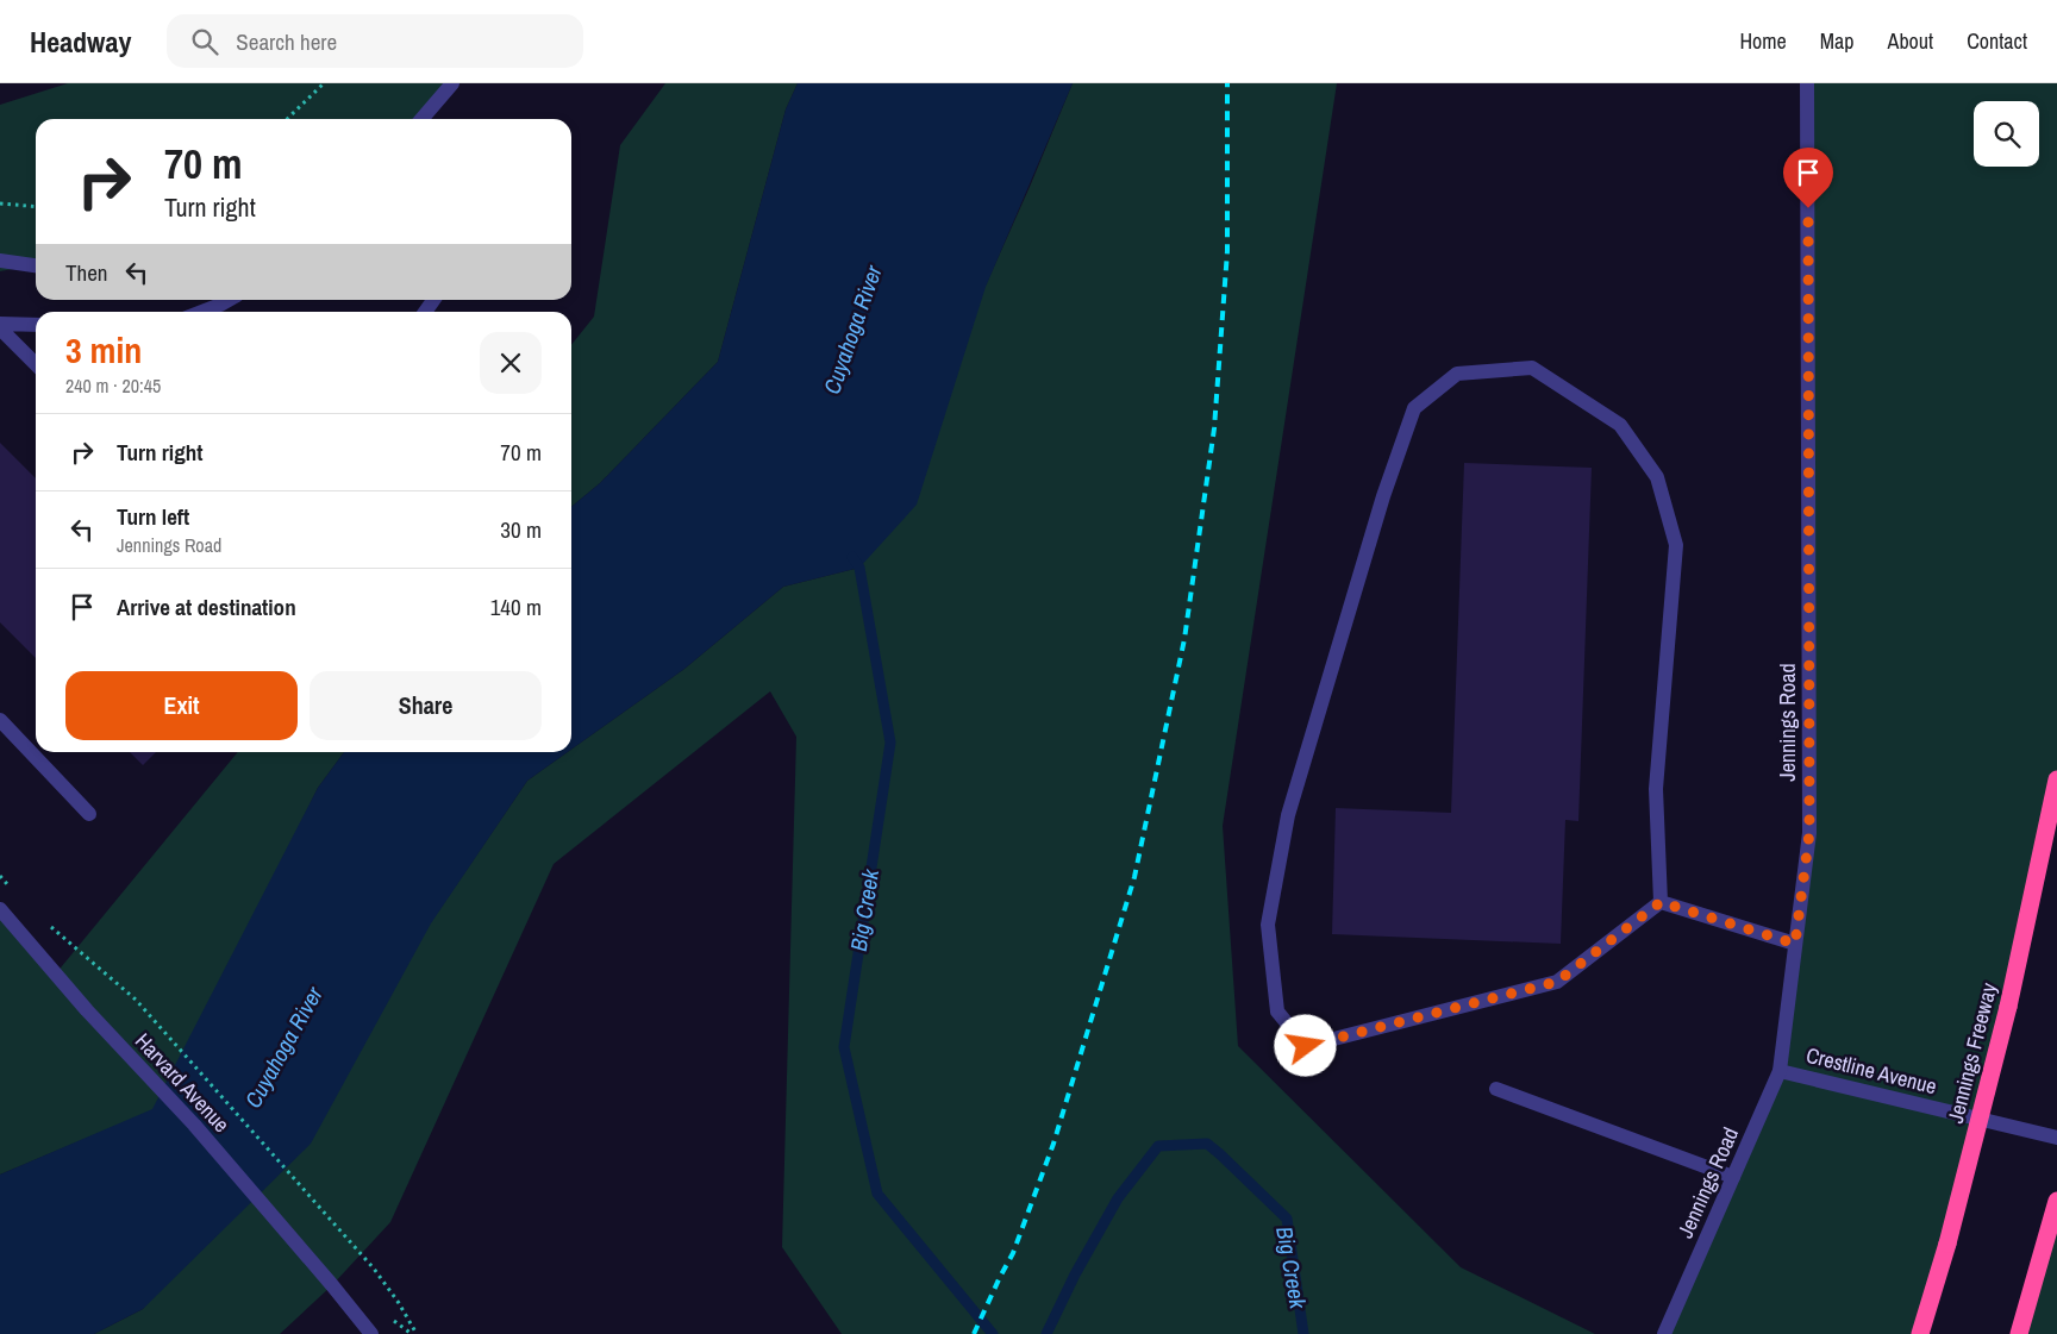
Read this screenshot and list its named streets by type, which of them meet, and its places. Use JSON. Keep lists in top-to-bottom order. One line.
{"streets":{"highway":["Jennings Freeway"],"street":["Jennings Road","Crestline Avenue","Harvard Avenue"]},"crossings":[["Jennings Road","Crestline Avenue"]],"water":["Cuyahoga River","Big Creek"],"page":{"header":"Headway","search":"Search here","nav":["Home","Map","About","Contact"],"turn":["70 m","Turn right"],"then":"Then","heading":["3 min","240 m · 20:45"],"list":[{"name":"Turn right","value":"70 m"},{"name":"Turn left","note":"Jennings Road","value":"30 m"},{"name":"Arrive at destination","value":"140 m"}],"buttons":["Exit","Share"]}}
